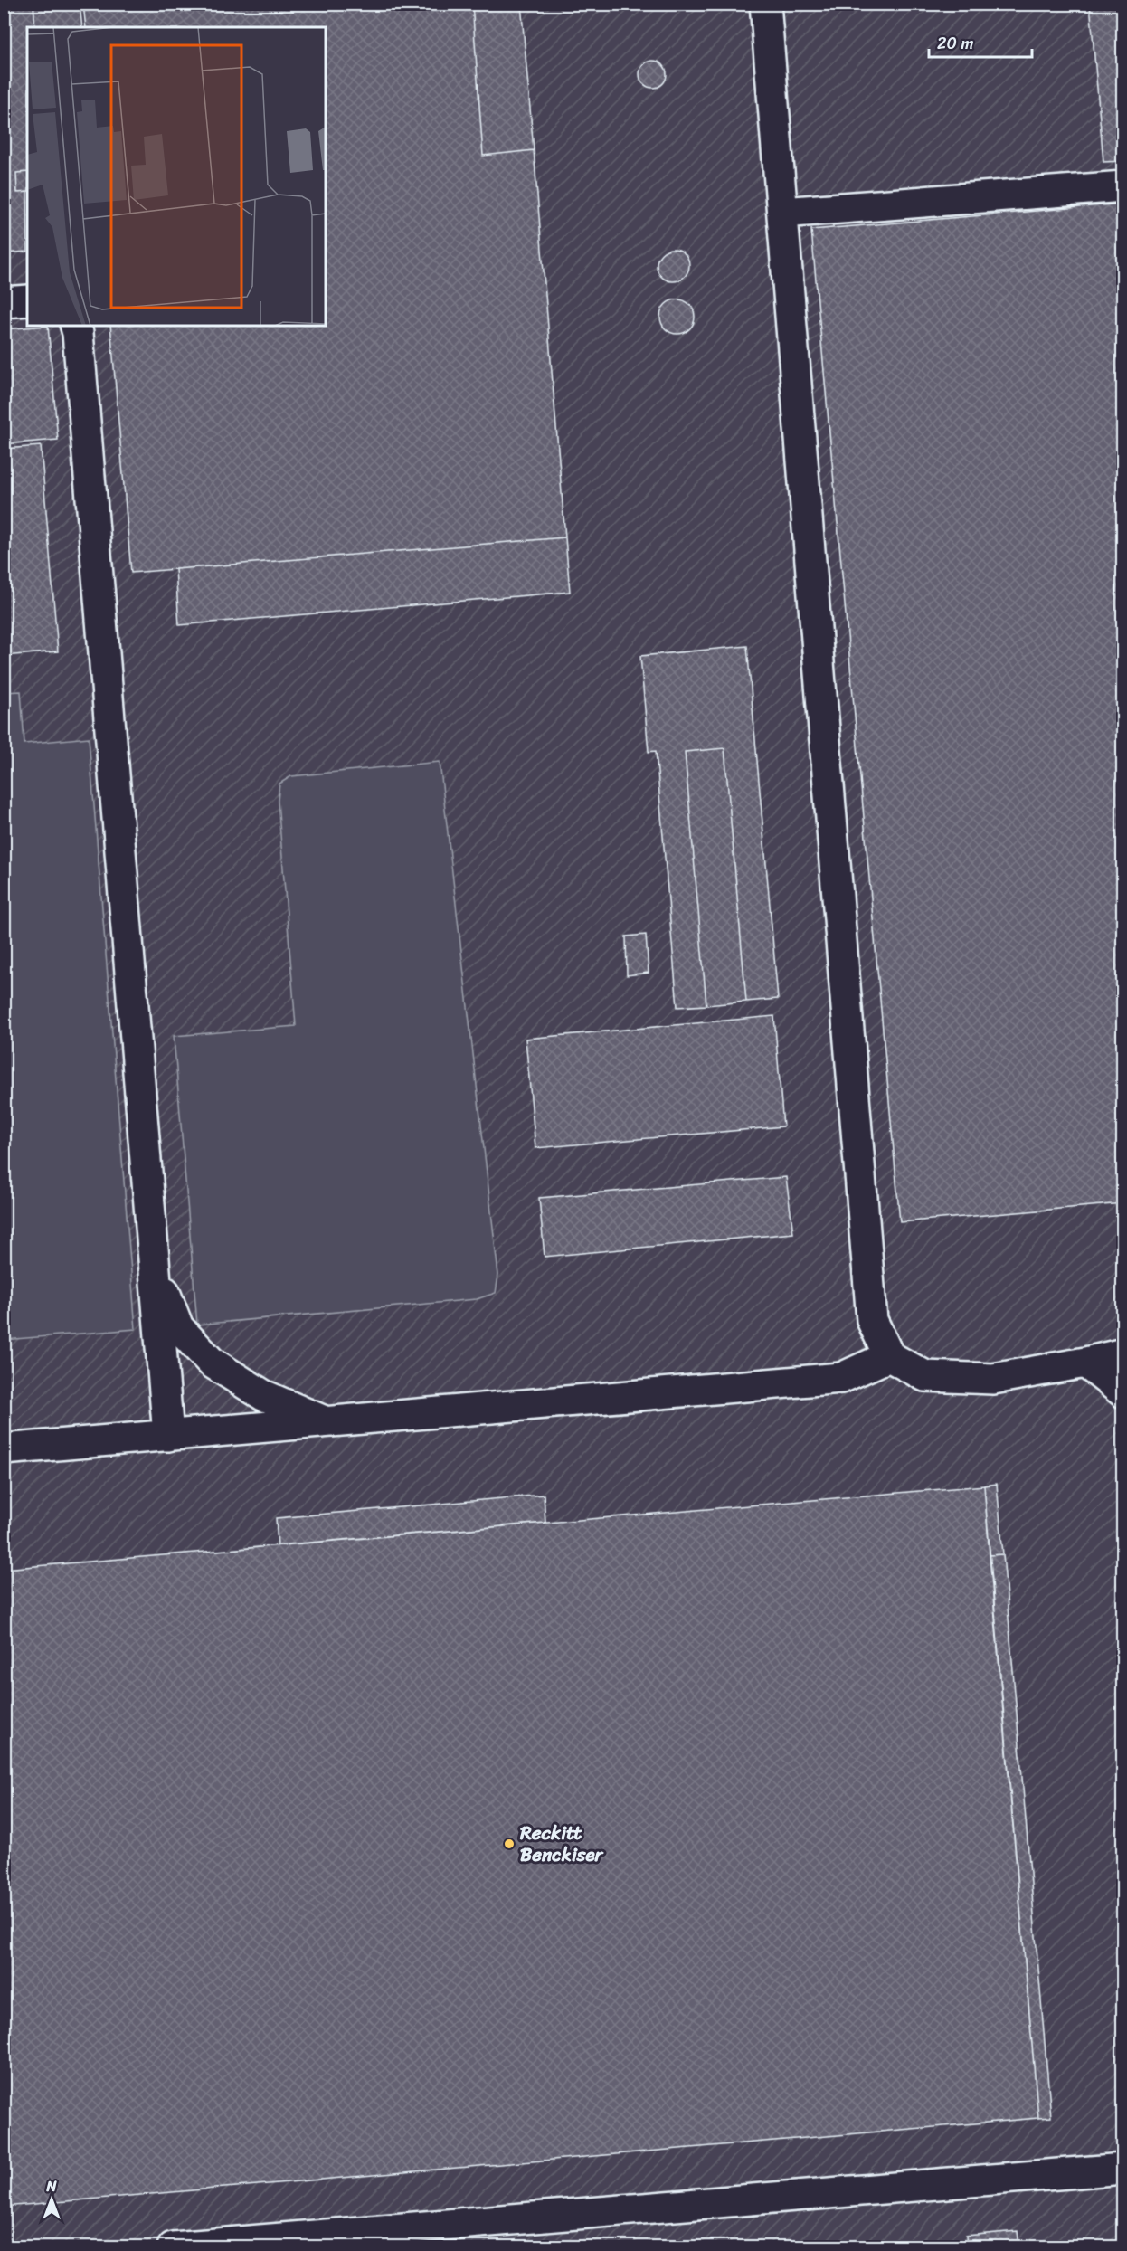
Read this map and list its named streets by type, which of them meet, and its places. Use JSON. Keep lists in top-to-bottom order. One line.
{"places":["Reckitt Benckiser"],"scale_bar":"20 m","north":"top"}
